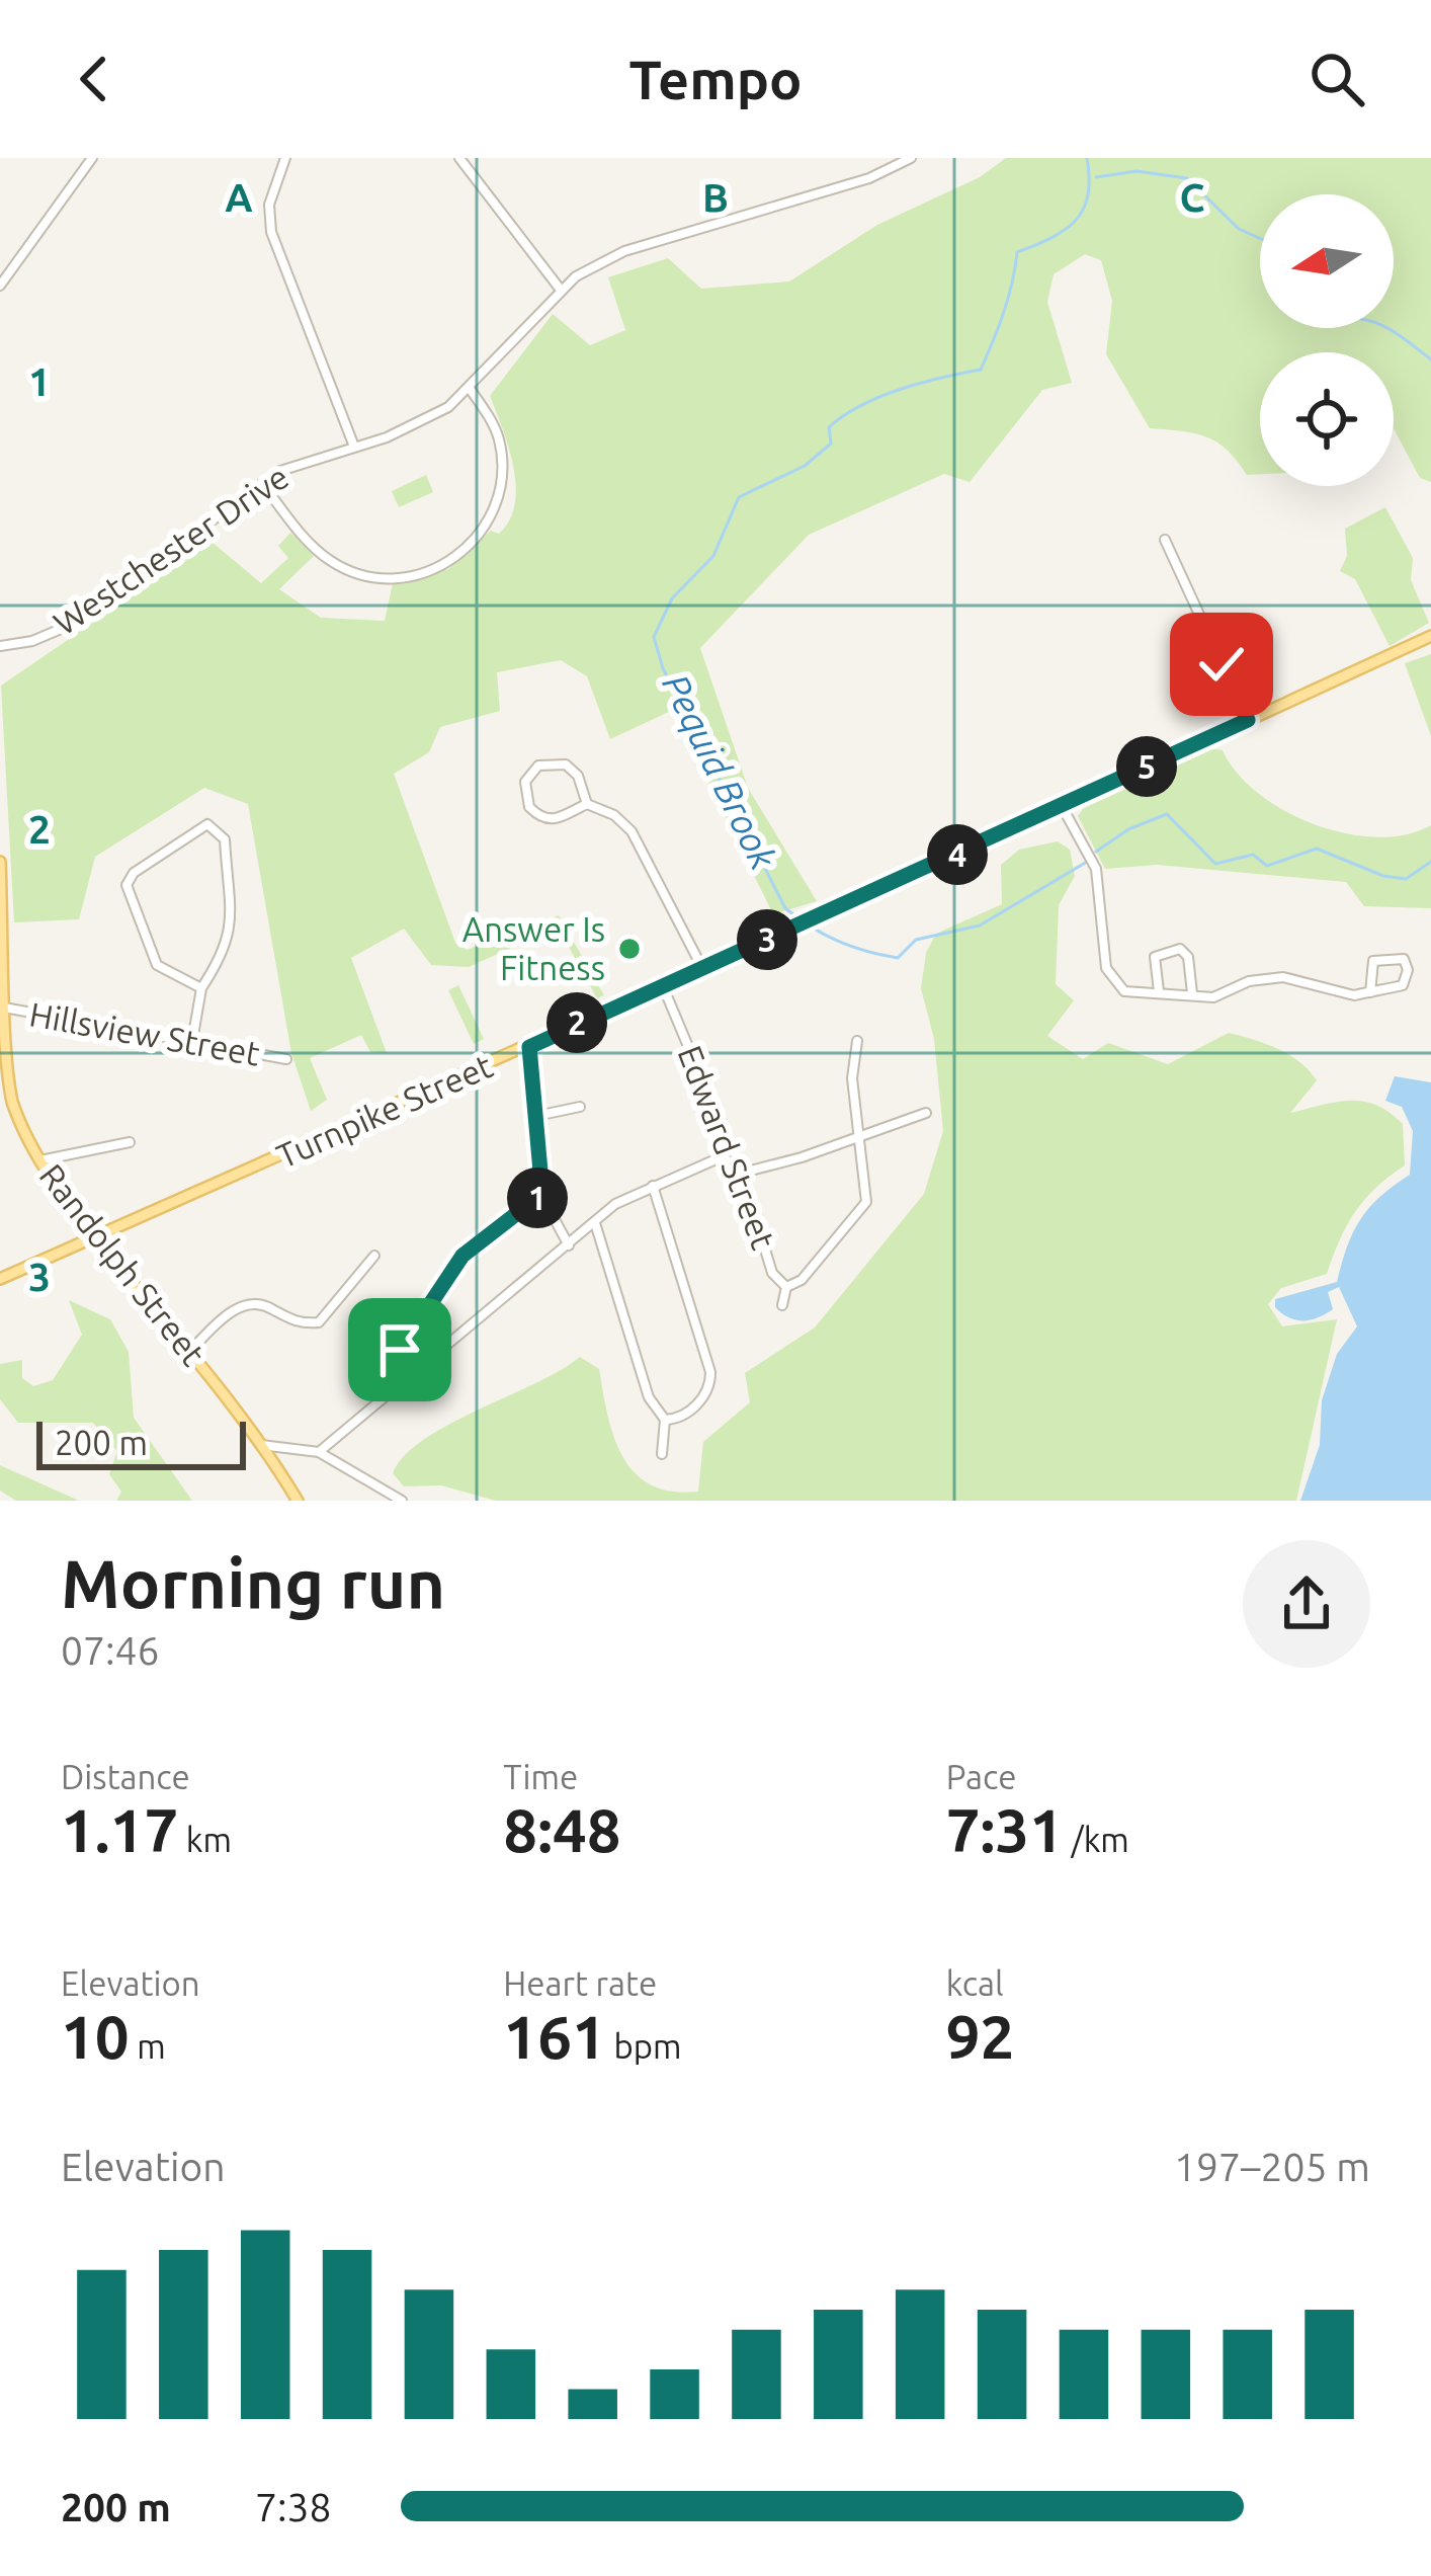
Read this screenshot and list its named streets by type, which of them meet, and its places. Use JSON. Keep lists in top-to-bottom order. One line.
{"streets":{"main road":["Turnpike Street","Randolph Street"],"street":["Westchester Drive","Hillsview Street","Edward Street"]},"crossings":[["Hillsview Street","Randolph Street"],["Turnpike Street","Edward Street"],["Turnpike Street","Randolph Street"]],"water":["Pequid Brook"],"places":["Answer Is Fitness"],"scale_bar":"200 m","north":"left","page":{"header":"Tempo","pins":["5","4","3","2","1"],"scale":"200 m","heading":["Morning run","07:46"],"stats":[["Distance","1.17 km"],["Time","8:48"],["Pace","7:31 /km"],["Elevation","10 m"],["Heart rate","161 bpm"],["kcal","92"]],"chart":["Elevation","197–205 m"],"list":[{"name":"200 m","note":"7:38"}]},"grid":{"columns":["A","B","C"],"rows":["1","2","3"]}}
